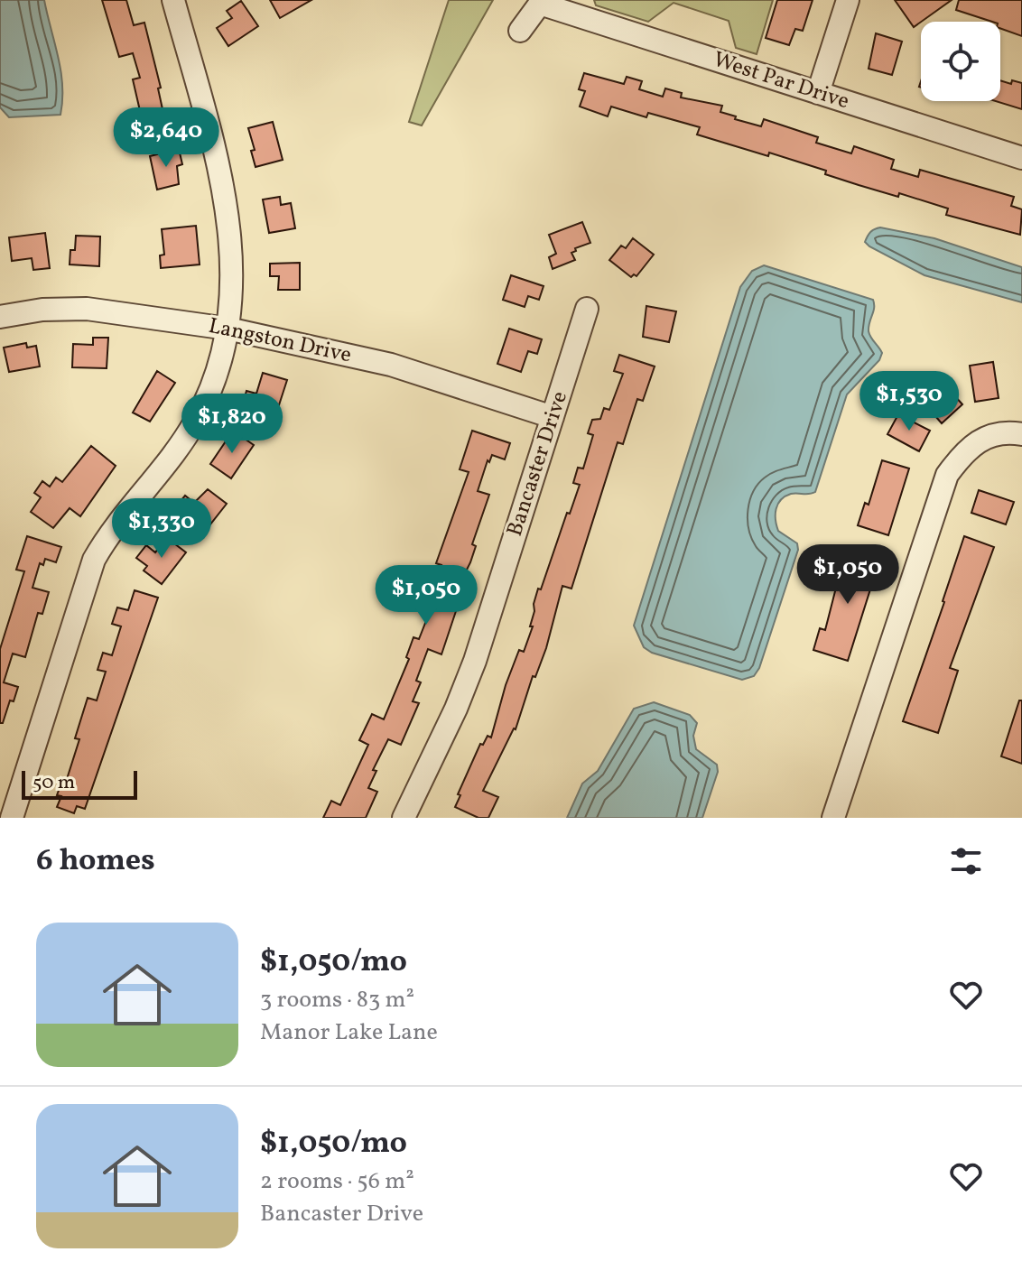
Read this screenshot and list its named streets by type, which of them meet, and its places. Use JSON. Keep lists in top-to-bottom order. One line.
{"streets":{"street":["West Par Drive","Langston Drive","Bancaster Drive"]},"crossings":[["Langston Drive","Bancaster Drive"]],"scale_bar":"50 m","page":{"price":["$2,640","$1,530","$1,820","$1,330","$1,050","$1,050"],"scale":"50 m","heading":"6 homes","list":[{"name":"$1,050/mo","note":"3 rooms · 83 m² · Manor Lake Lane"},{"name":"$1,050/mo","note":"2 rooms · 56 m² · Bancaster Drive"}]}}
